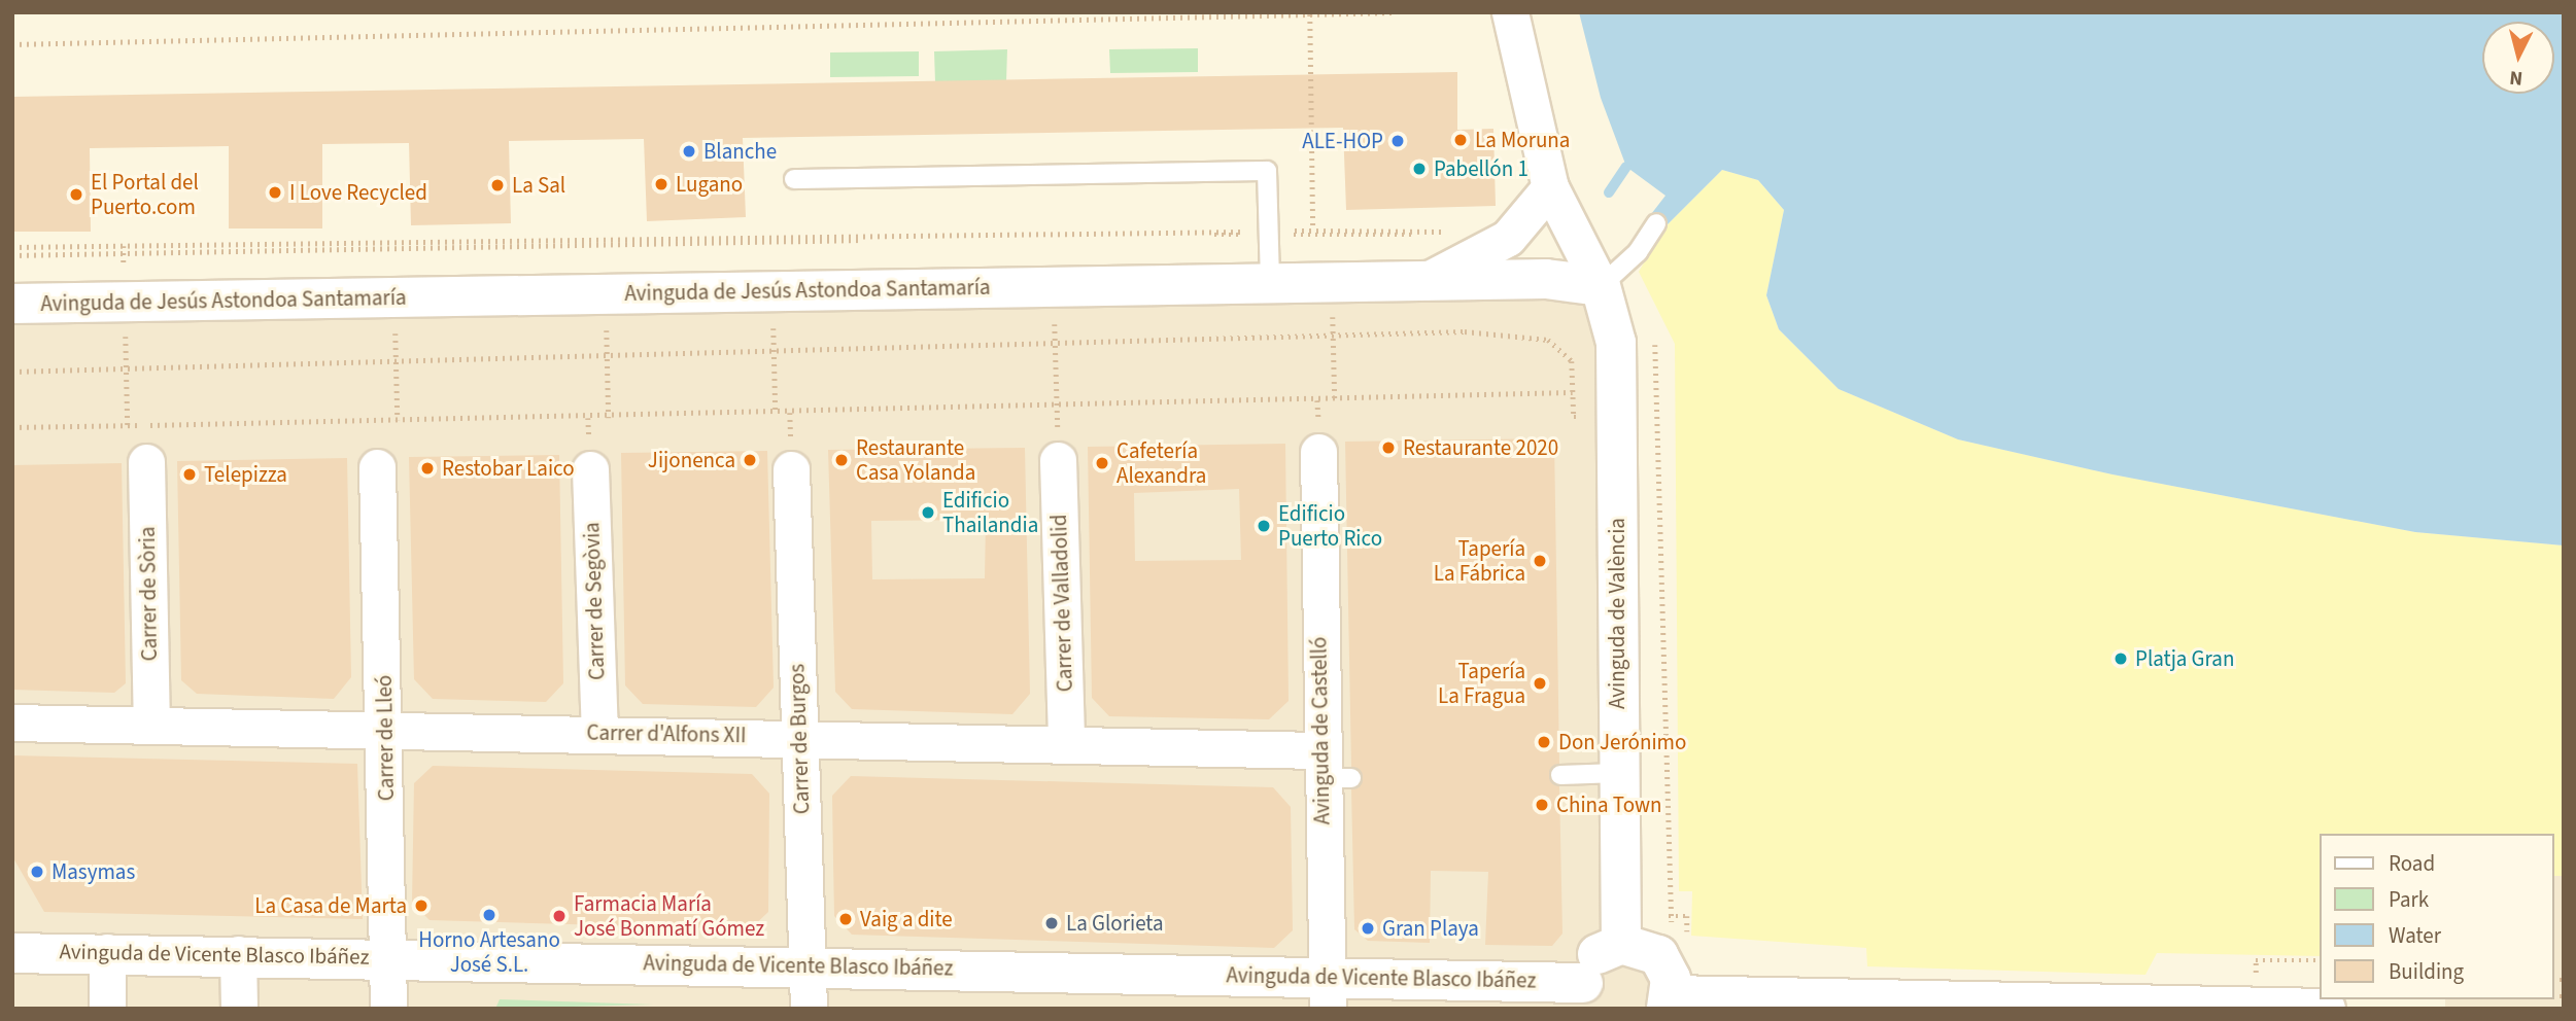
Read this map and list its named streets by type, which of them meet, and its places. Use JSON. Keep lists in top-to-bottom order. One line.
{"streets":{"street":["Avinguda de Jesús Astondoa Santamaría","Carrer de Sòria","Carrer de Segòvia","Carrer de Valladolid","Avinguda de València","Avinguda de Castelló","Carrer d'Alfons XII","Carrer de Lleó","Carrer de Burgos","Avinguda de Vicente Blasco Ibáñez"]},"crossings":[["Avinguda de Jesús Astondoa Santamaría","Avinguda de València"],["Carrer de Sòria","Carrer d'Alfons XII"],["Carrer de Segòvia","Carrer d'Alfons XII"],["Carrer de Valladolid","Carrer d'Alfons XII"],["Avinguda de Castelló","Carrer d'Alfons XII"],["Avinguda de Castelló","Avinguda de Vicente Blasco Ibáñez"],["Carrer d'Alfons XII","Carrer de Lleó"],["Carrer d'Alfons XII","Carrer de Burgos"],["Carrer de Lleó","Avinguda de Vicente Blasco Ibáñez"],["Carrer de Burgos","Avinguda de Vicente Blasco Ibáñez"]],"places":["La Moruna","ALE-HOP","Blanche","Pabellón 1","Lugano","La Sal","I Love Recycled","El Portal del Puerto.com","Restaurante 2020","Jijonenca","Restaurante Casa Yolanda","Cafetería Alexandra","Restobar Laico","Telepizza","Edificio Thailandia","Edificio Puerto Rico","Tapería La Fábrica","Platja Gran","Tapería La Fragua","Don Jerónimo","China Town","Masymas","La Casa de Marta","Horno Artesano José S.L.","Farmacia María José Bonmatí Gómez","Vaig a dite","La Glorieta","Gran Playa"],"legend":["Road","Park","Water","Building"],"north":"bottom"}
